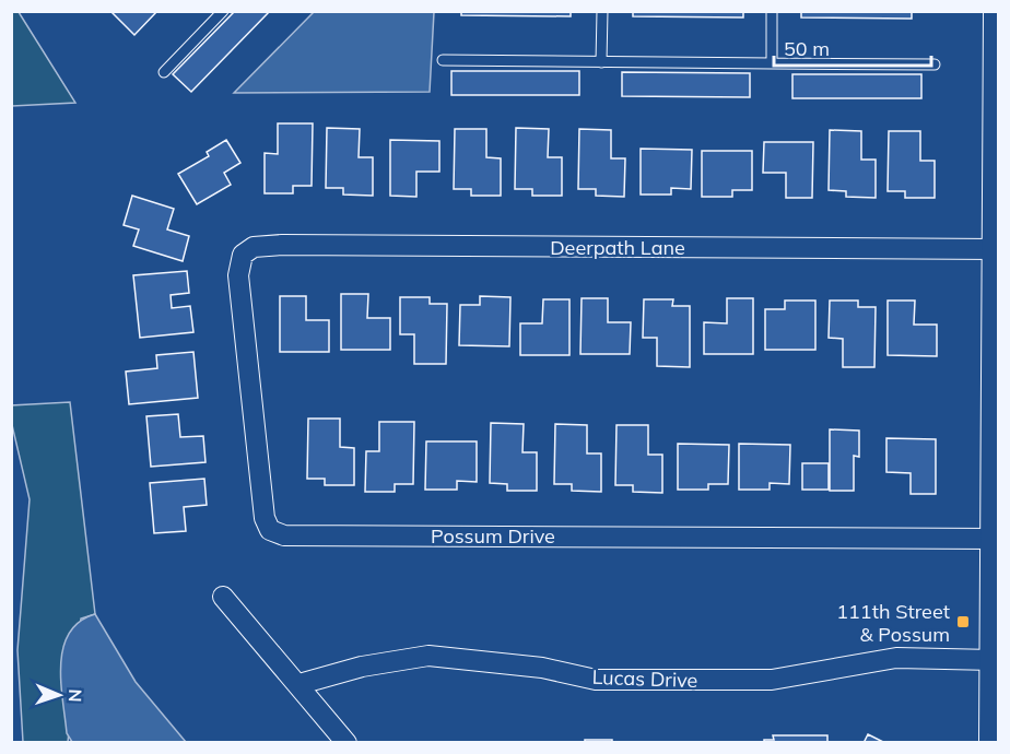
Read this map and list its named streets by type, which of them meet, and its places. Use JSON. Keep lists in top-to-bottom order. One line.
{"streets":{"street":["Deerpath Lane","Possum Drive","Lucas Drive"]},"crossings":[["Deerpath Lane","Possum Drive"]],"places":{"transit":["111th Street & Possum"]},"scale_bar":"50 m","north":"right"}
